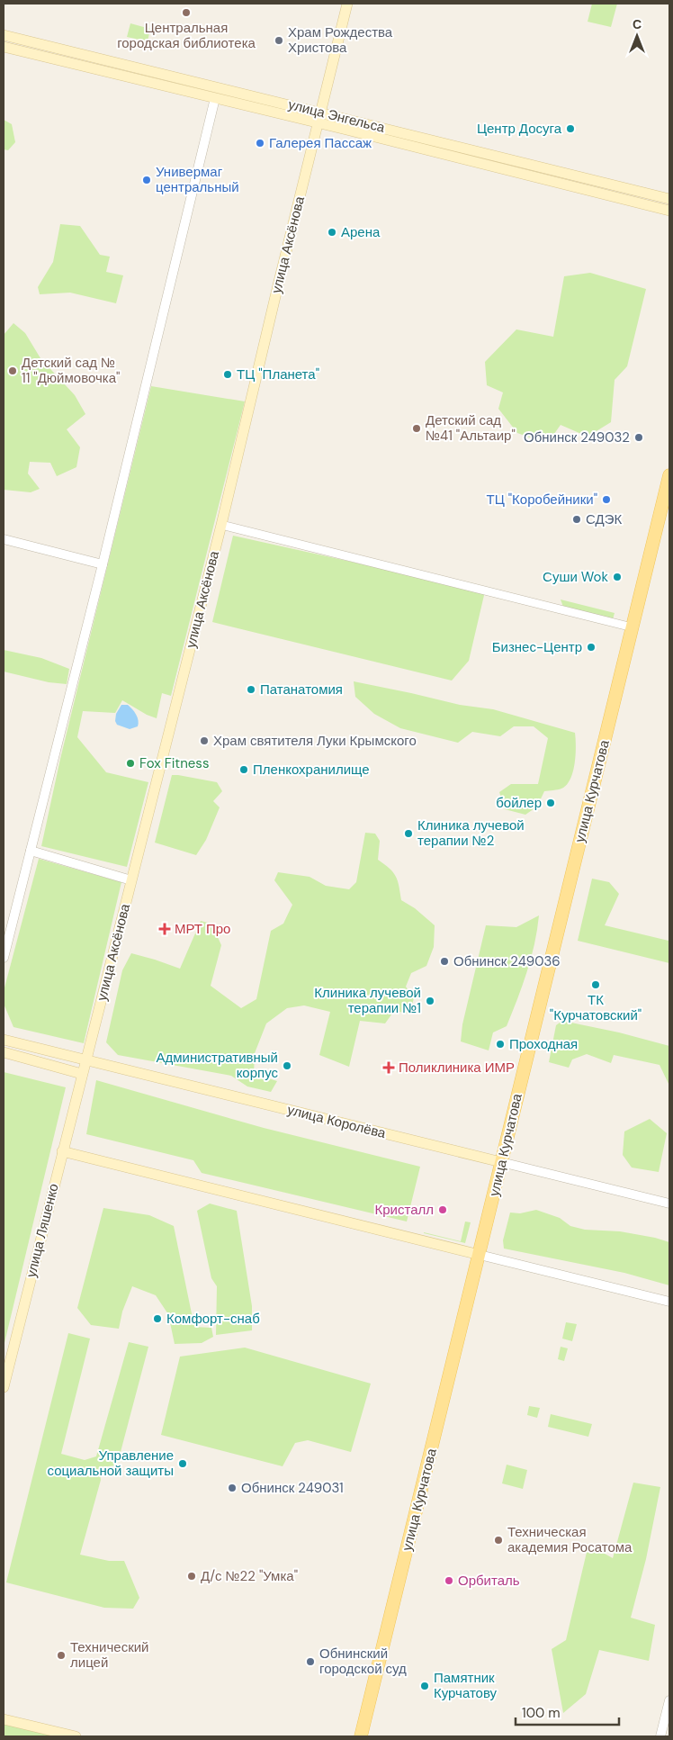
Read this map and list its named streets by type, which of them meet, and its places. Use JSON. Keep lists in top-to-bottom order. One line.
{"streets":{"main road":["улица Энгельса","улица Аксёнова","улица Курчатова","улица Королёва","улица Ляшенко"]},"crossings":[["улица Энгельса","улица Аксёнова"],["улица Аксёнова","улица Королёва"],["улица Аксёнова","улица Ляшенко"],["улица Курчатова","улица Королёва"]],"places":{"other":["Центральная городская библиотека","Храм Рождества Христова","Центр Досуга","Галерея Пассаж","Универмаг центральный","Арена","Детский сад № 11 \"Дюймовочка\"","ТЦ \"Планета\"","Детский сад №41 \"Альтаир\"","Обнинск 249032","ТЦ \"Коробейники\"","СДЭК","Суши Wok","Бизнес-Центр","Патанатомия","Храм святителя Луки Крымского","Fox Fitness","Пленкохранилище","бойлер","Клиника лучевой терапии №2","Обнинск 249036","ТК \"Курчатовский\"","Клиника лучевой терапии №1","Проходная","Административный корпус","Кристалл","Комфорт-снаб","Управление социальной защиты","Обнинск 249031","Техническая академия Росатома","Д/с №22 \"Умка\"","Орбиталь","Технический лицей","Обнинский городской суд","Памятник Курчатову"],"health":["МРТ Про","Поликлиника ИМР"]},"scale_bar":"100 m","north":"top"}
